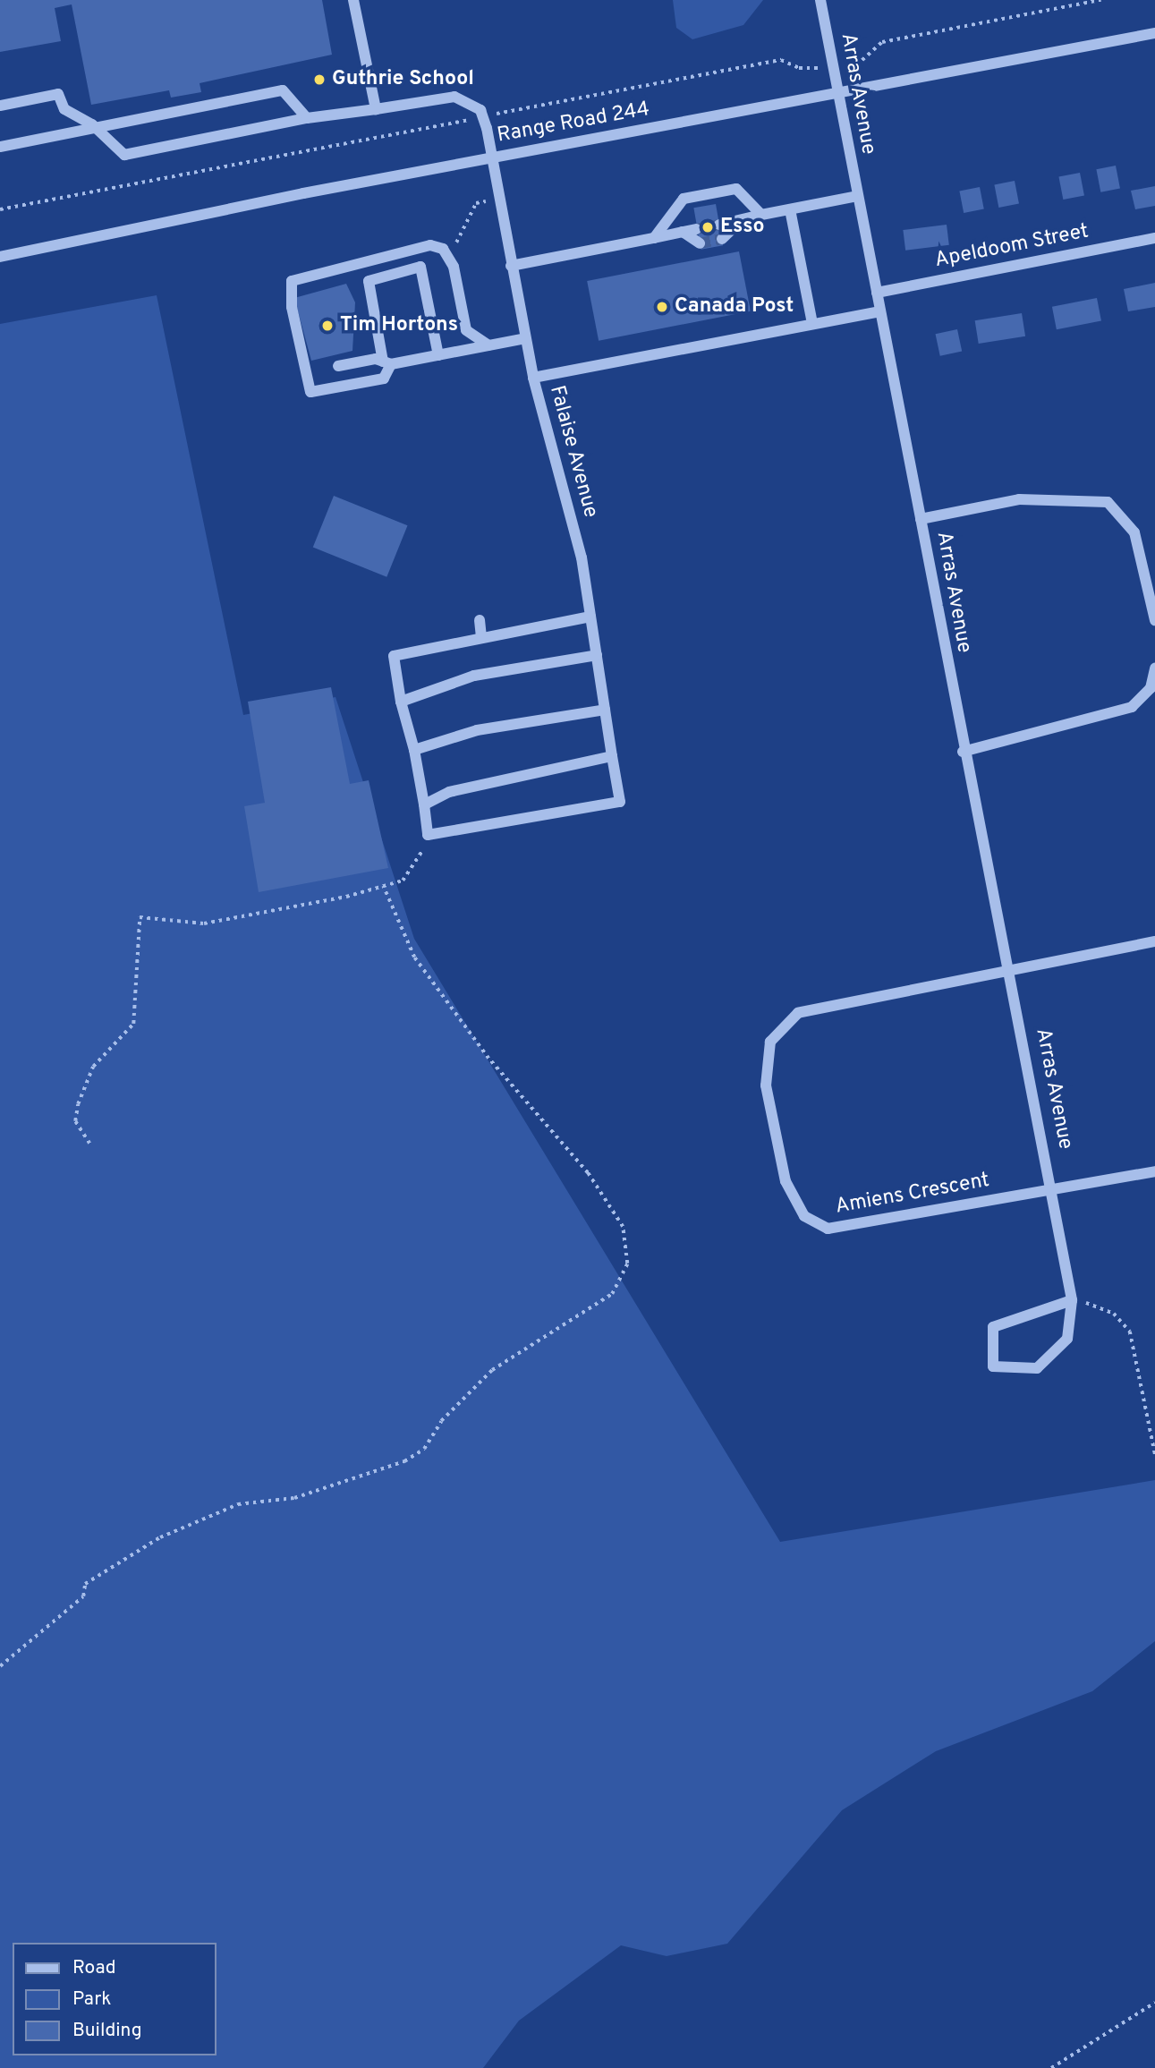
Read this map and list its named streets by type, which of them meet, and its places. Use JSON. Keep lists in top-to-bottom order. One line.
{"streets":{"street":["Arras Avenue","Range Road 244","Apeldoom Street","Falaise Avenue","Amiens Crescent"]},"crossings":[["Arras Avenue","Range Road 244"],["Arras Avenue","Apeldoom Street"],["Arras Avenue","Amiens Crescent"],["Range Road 244","Falaise Avenue"]],"places":["Guthrie School","Esso","Canada Post","Tim Hortons"],"legend":["Road","Park","Building"]}
